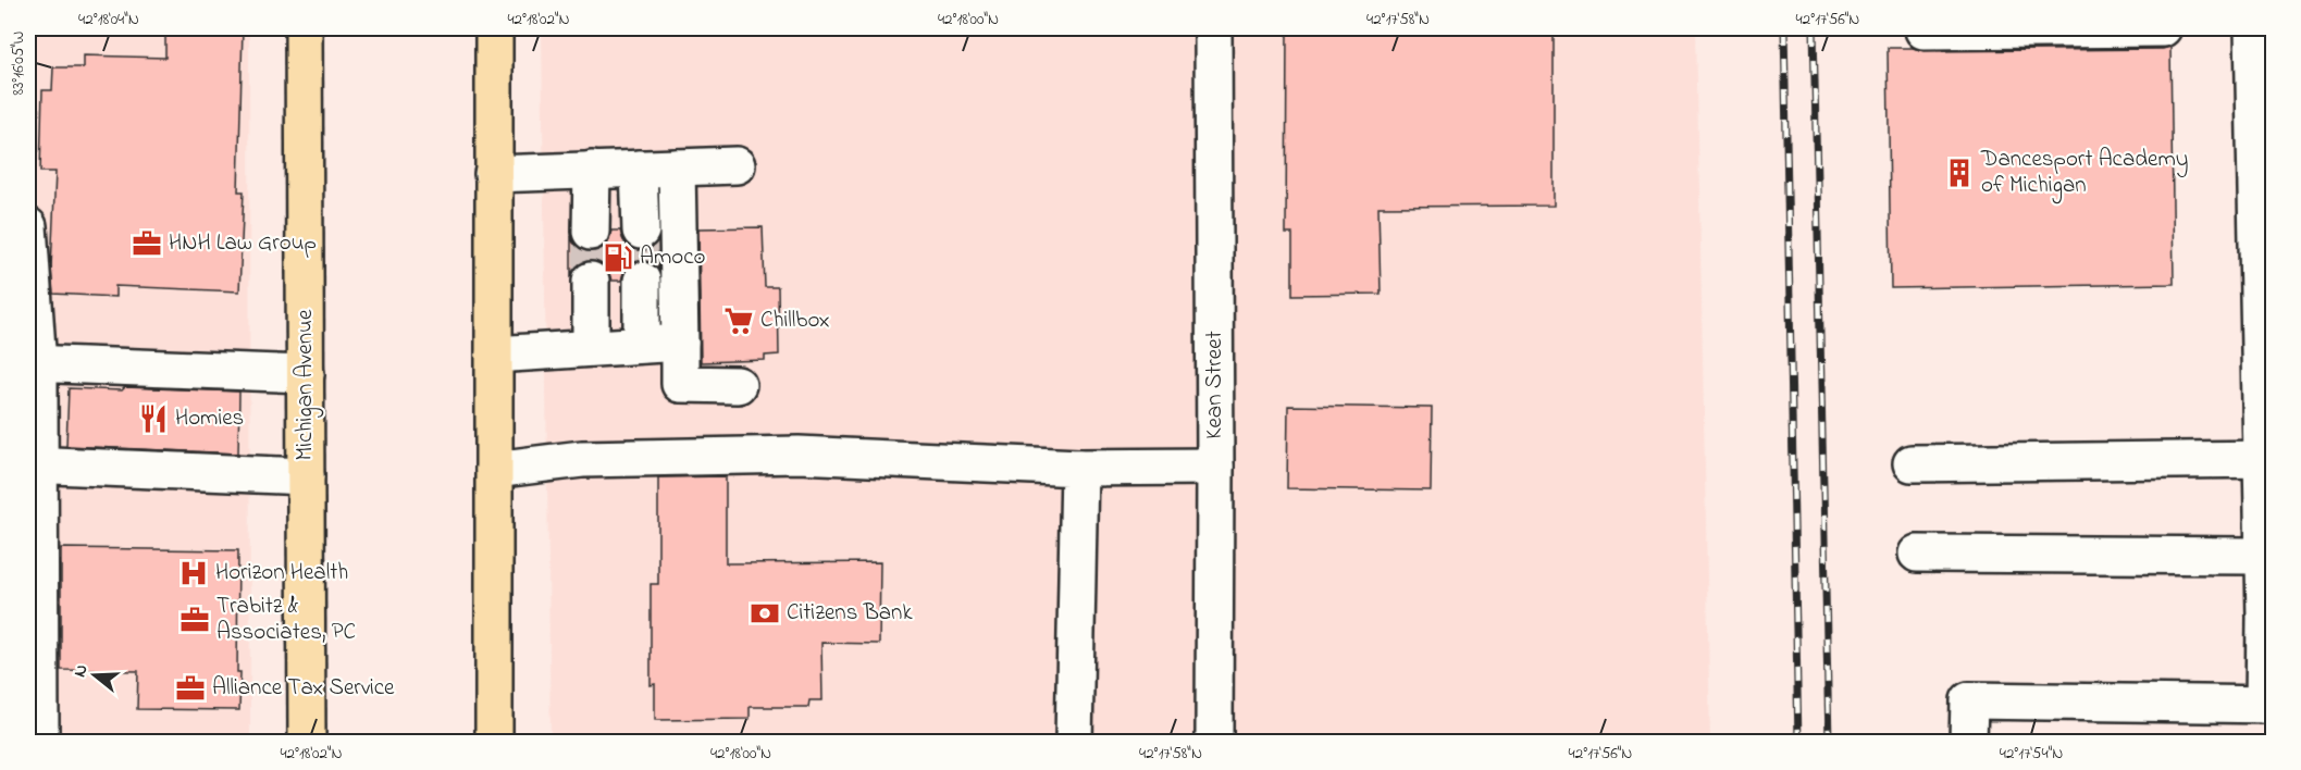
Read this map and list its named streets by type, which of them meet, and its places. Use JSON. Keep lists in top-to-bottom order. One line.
{"streets":{"main road":["Michigan Avenue"],"street":["Kean Street"]},"places":{"building":["Dancesport Academy of Michigan"],"office":["HNH Law Group","Trabitz & Associates, PC","Alliance Tax Service"],"fuel station":["Amoco"],"supermarket":["Chillbox"],"restaurant":["Homies"],"hospital":["Horizon Health"],"bank":["Citizens Bank"]},"north":"left","coordinates":["42°18'04\"N","42°18'02\"N","42°18'00\"N","42°17'58\"N","42°17'56\"N","83°16'05\"W","42°17'54\"N"]}
